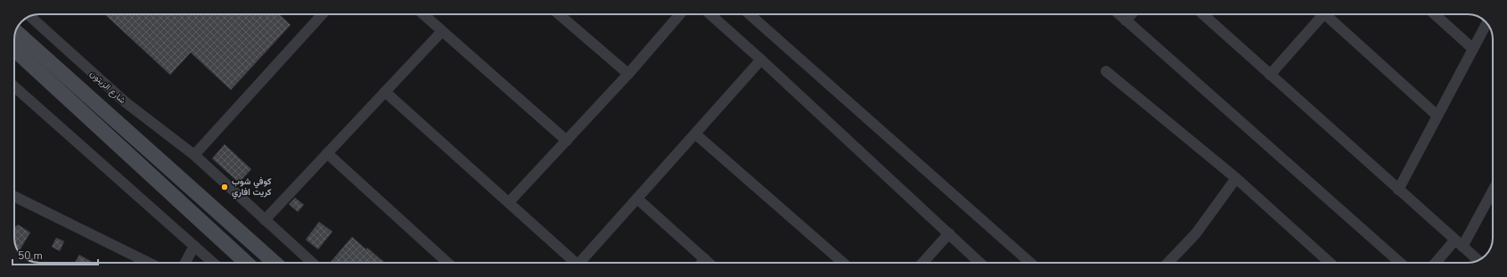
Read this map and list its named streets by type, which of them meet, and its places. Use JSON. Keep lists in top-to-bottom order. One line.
{"streets":{"street":["شارع الزيتون"]},"places":["كوفي شوب كريت افاري"],"scale_bar":"50 m"}
